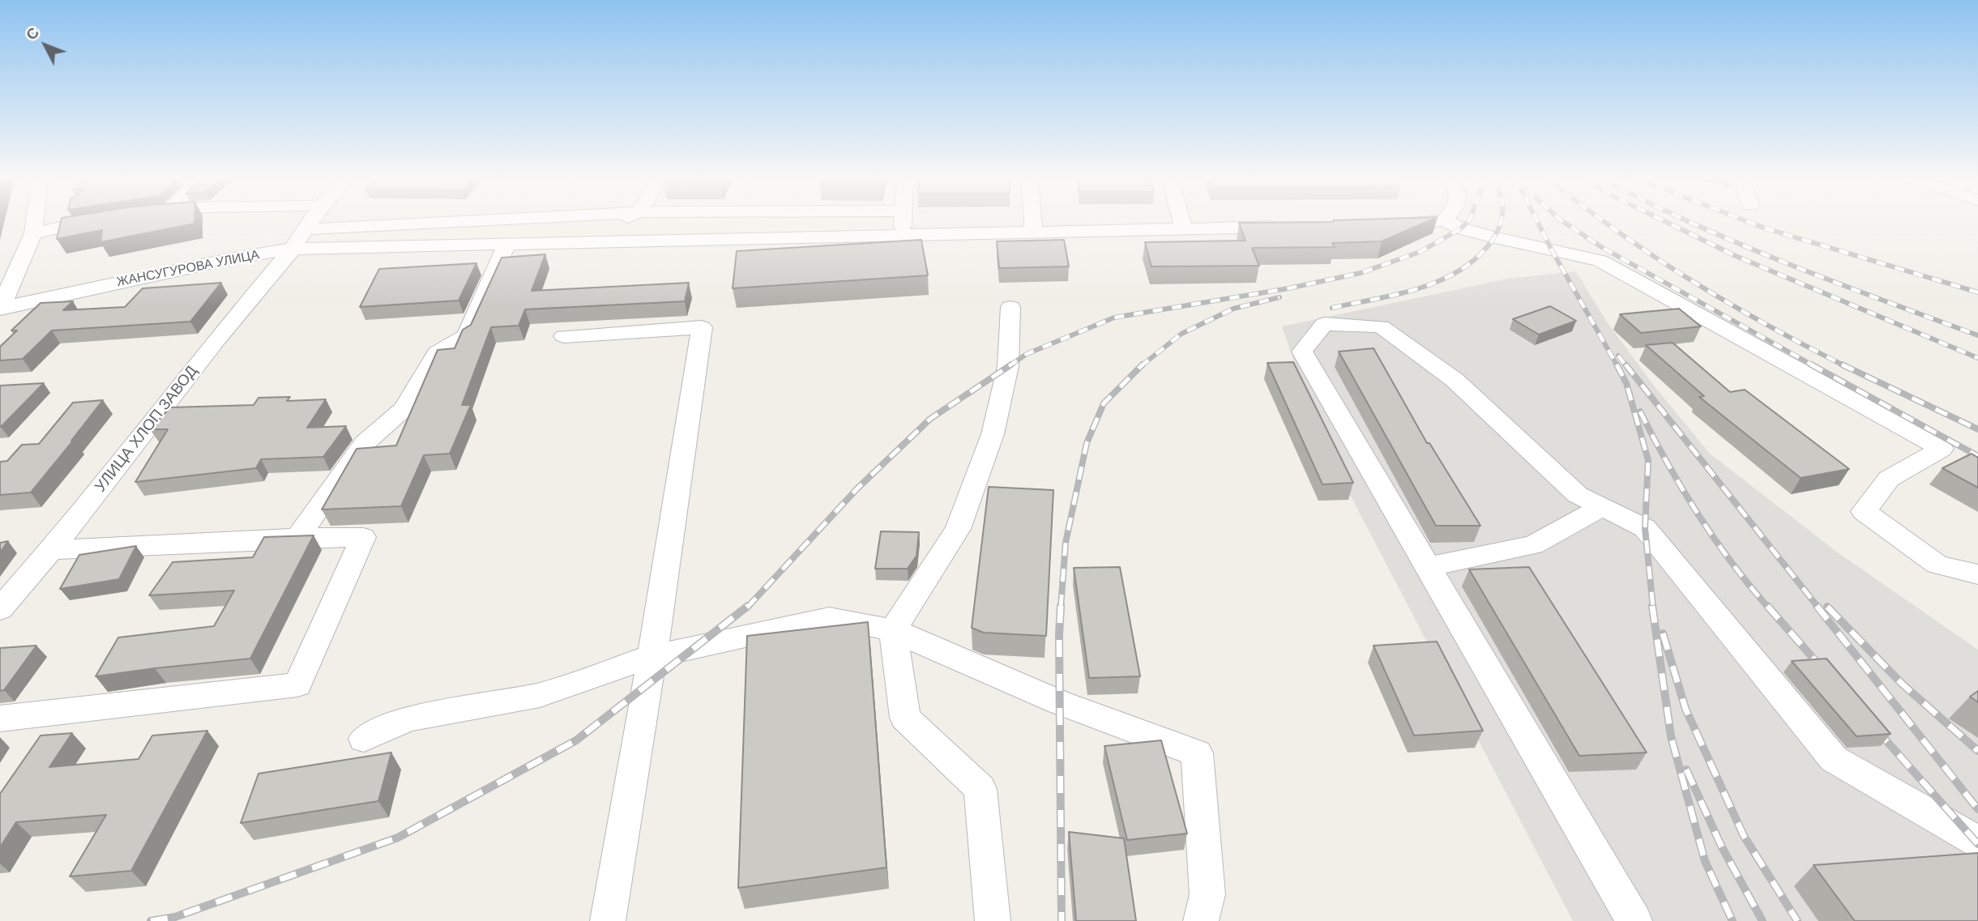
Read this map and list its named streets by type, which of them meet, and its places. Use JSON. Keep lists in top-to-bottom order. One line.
{"streets":{"street":["ЖАНСУГУРОВА УЛИЦА","УЛИЦА ХЛОП ЗАВОД"]},"crossings":[["ЖАНСУГУРОВА УЛИЦА","УЛИЦА ХЛОП ЗАВОД"]],"north":"top left"}
